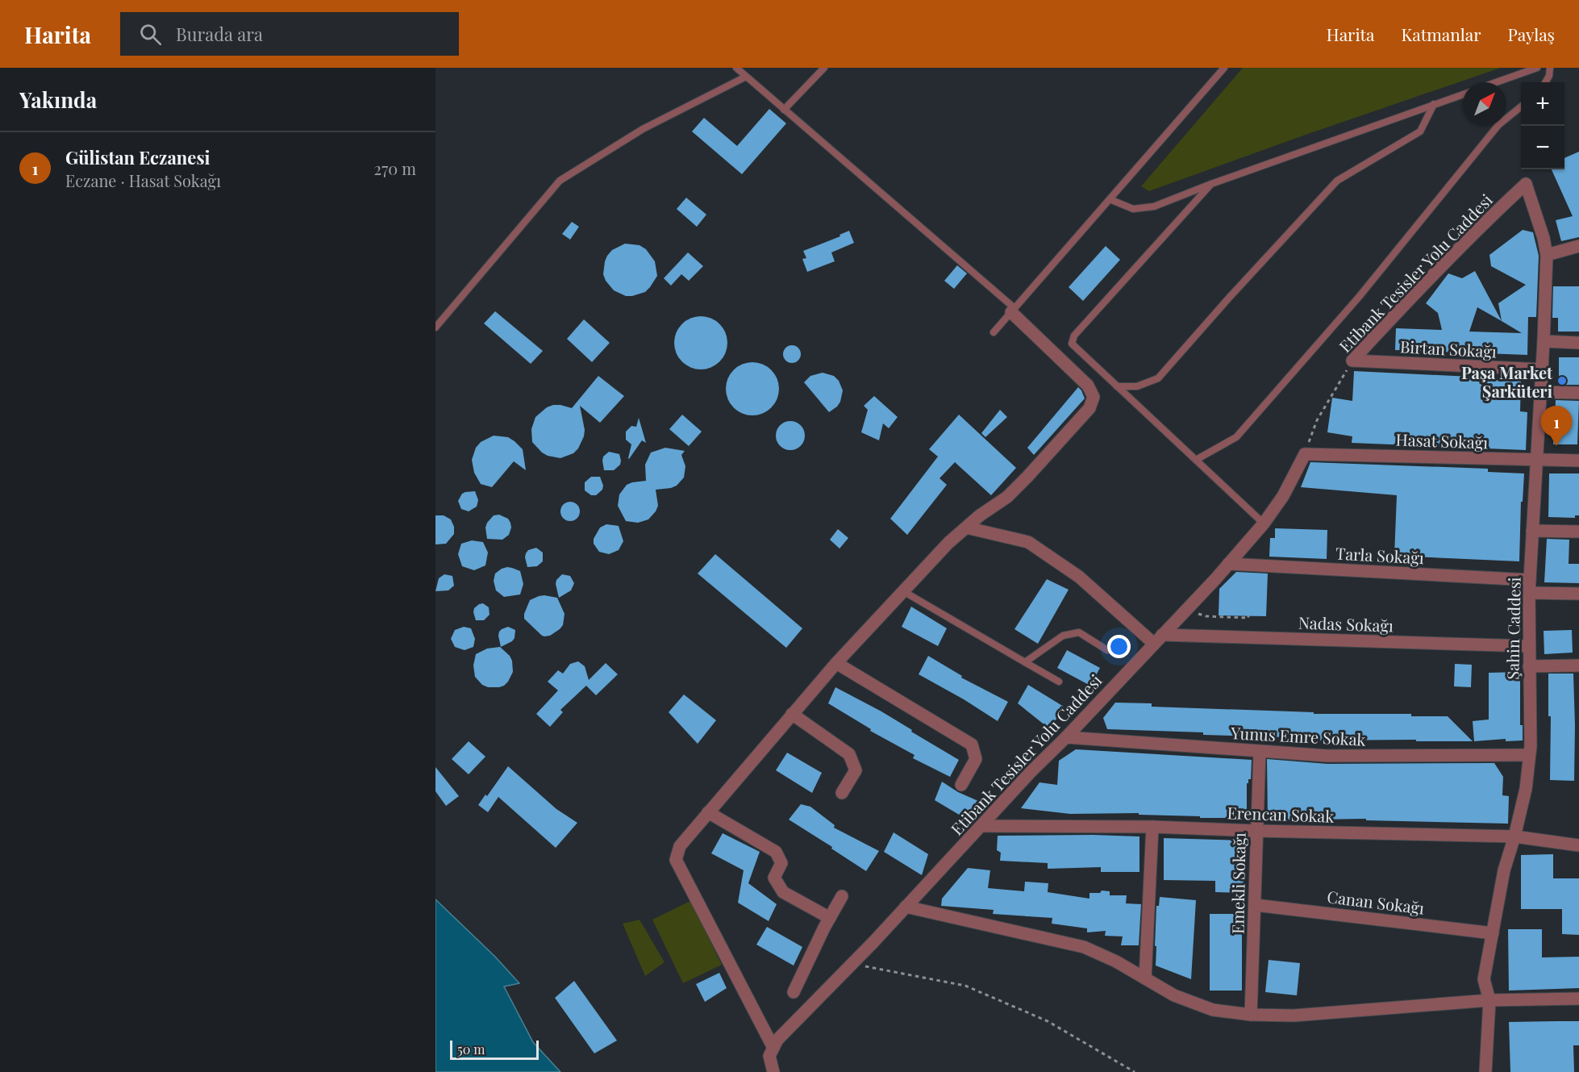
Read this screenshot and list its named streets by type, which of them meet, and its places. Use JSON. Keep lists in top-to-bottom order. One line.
{"streets":{"street":["Etibank Tesisler Yolu Caddesi","Birtan Sokağı","Hasat Sokağı","Tarla Sokağı","Nadas Sokağı","Şahin Caddesi","Yunus Emre Sokak","Erencan Sokak","Emekli Sokağı","Canan Sokağı"]},"crossings":[["Etibank Tesisler Yolu Caddesi","Birtan Sokağı"],["Etibank Tesisler Yolu Caddesi","Hasat Sokağı"],["Etibank Tesisler Yolu Caddesi","Tarla Sokağı"],["Etibank Tesisler Yolu Caddesi","Nadas Sokağı"],["Etibank Tesisler Yolu Caddesi","Şahin Caddesi"],["Etibank Tesisler Yolu Caddesi","Yunus Emre Sokak"],["Etibank Tesisler Yolu Caddesi","Erencan Sokak"],["Birtan Sokağı","Şahin Caddesi"],["Hasat Sokağı","Şahin Caddesi"],["Tarla Sokağı","Şahin Caddesi"],["Nadas Sokağı","Şahin Caddesi"],["Şahin Caddesi","Yunus Emre Sokak"],["Şahin Caddesi","Erencan Sokak"],["Şahin Caddesi","Canan Sokağı"],["Yunus Emre Sokak","Emekli Sokağı"],["Erencan Sokak","Emekli Sokağı"],["Emekli Sokağı","Canan Sokağı"]],"places":["Paşa Market Şarküteri"],"scale_bar":"50 m","north":"top right","page":{"header":"Harita","search":"Burada ara","nav":["Harita","Katmanlar","Paylaş"],"heading":"Yakında","map_buttons":["+","−"],"list":[{"mark":"1","name":"Gülistan Eczanesi","note":"Eczane · Hasat Sokağı","value":"270 m"}],"pins":"1","scale":"50 m"}}
